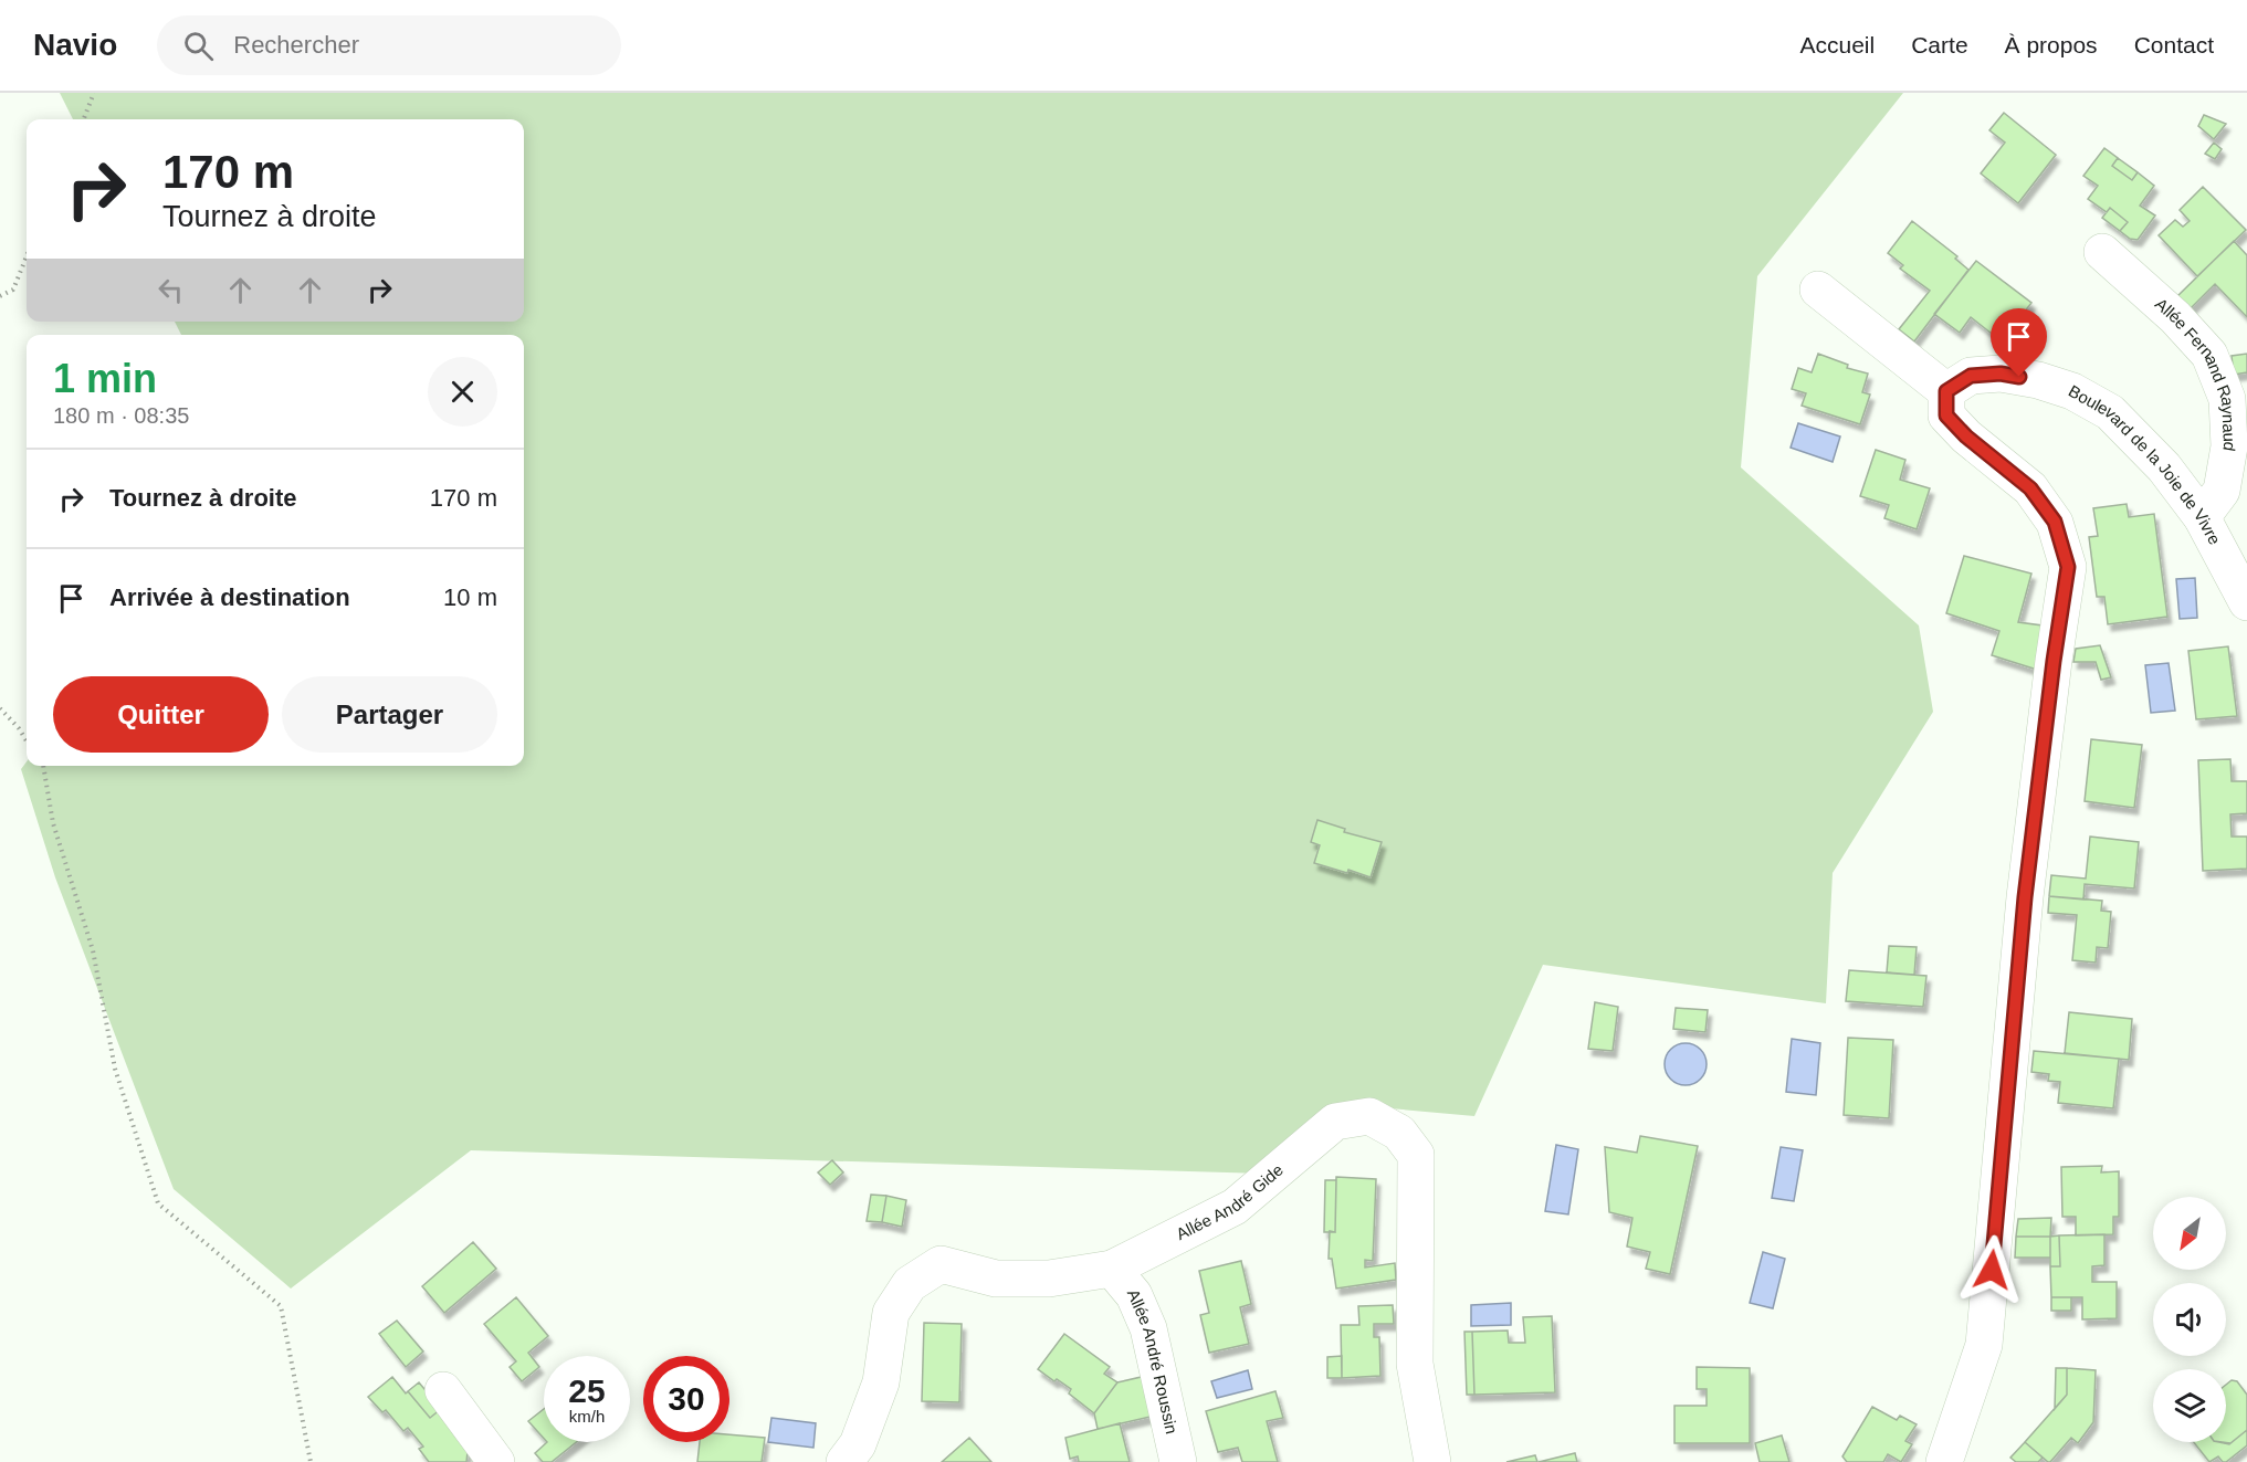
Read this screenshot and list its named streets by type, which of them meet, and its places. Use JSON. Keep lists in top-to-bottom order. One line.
{"streets":{"street":["Allée Fernand Raynaud","Boulevard de la Joie de Vivre","Allée André Gide","Allée André Roussin"]},"crossings":[["Allée Fernand Raynaud","Boulevard de la Joie de Vivre"],["Allée André Gide","Allée André Roussin"]],"north":"bottom left","page":{"header":"Navio","search":"Rechercher","nav":["Accueil","Carte","À propos","Contact"],"turn":["170 m","Tournez à droite"],"heading":["1 min","180 m · 08:35"],"list":[{"name":"Tournez à droite","value":"170 m"},{"name":"Arrivée à destination","value":"10 m"}],"buttons":["Quitter","Partager"],"speed":"25 km/h","limit":"30"}}
